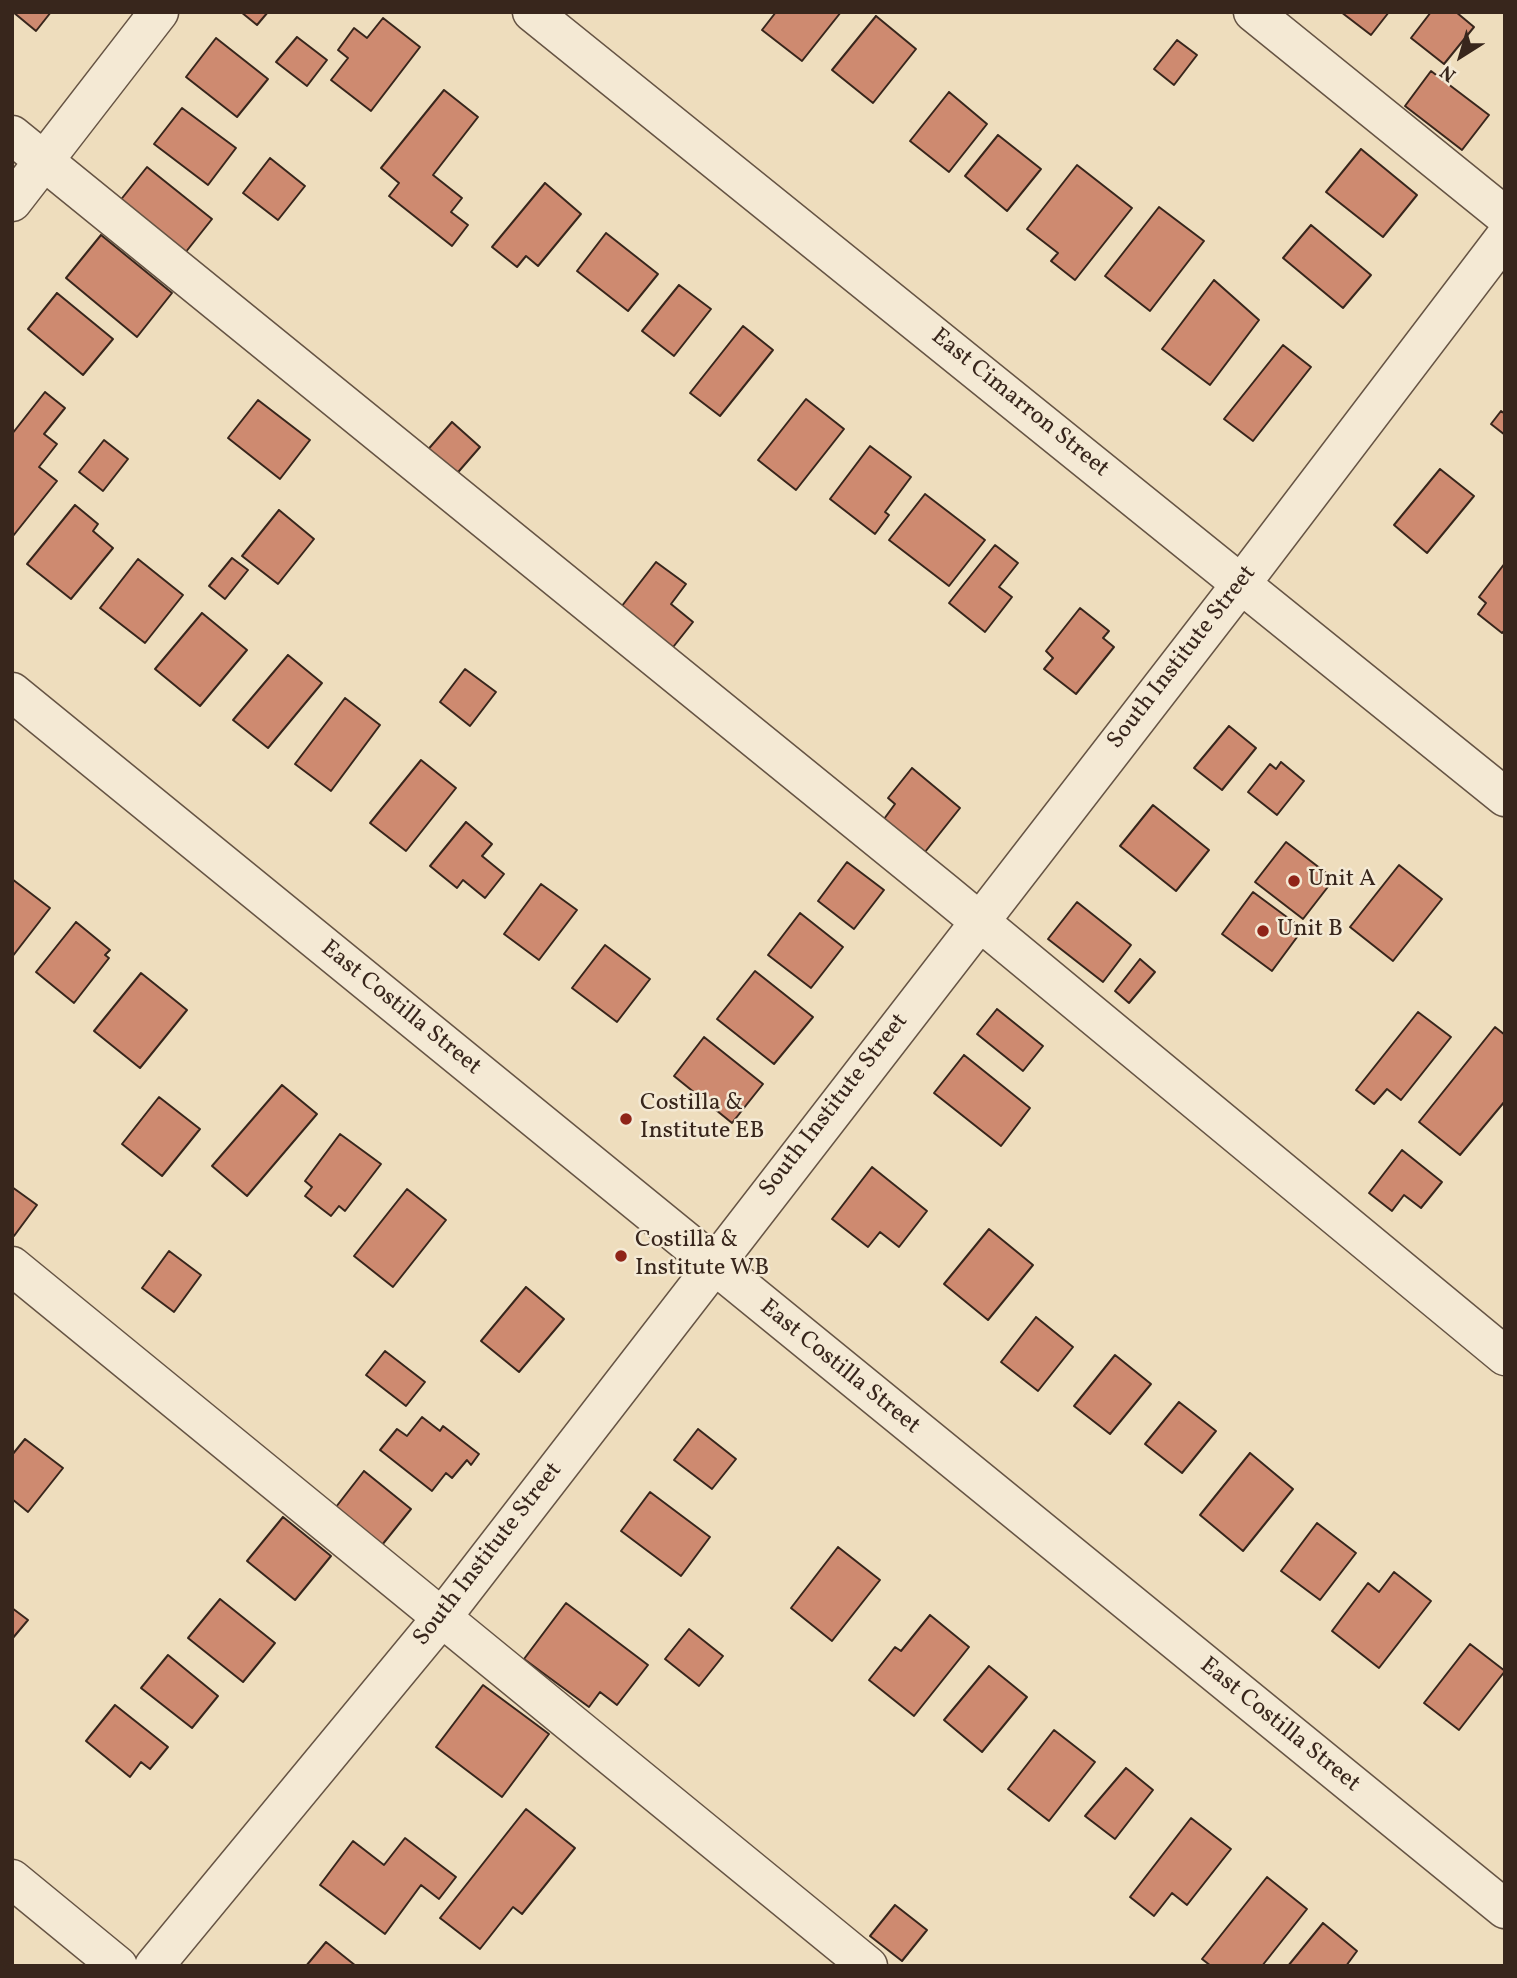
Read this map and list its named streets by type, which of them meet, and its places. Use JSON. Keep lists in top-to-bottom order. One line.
{"streets":{"street":["East Cimarron Street","South Institute Street","East Costilla Street"]},"crossings":[["East Cimarron Street","South Institute Street"],["South Institute Street","East Costilla Street"]],"places":["Unit A","Unit B","Costilla & Institute EB","Costilla & Institute WB"],"north":"bottom left"}
